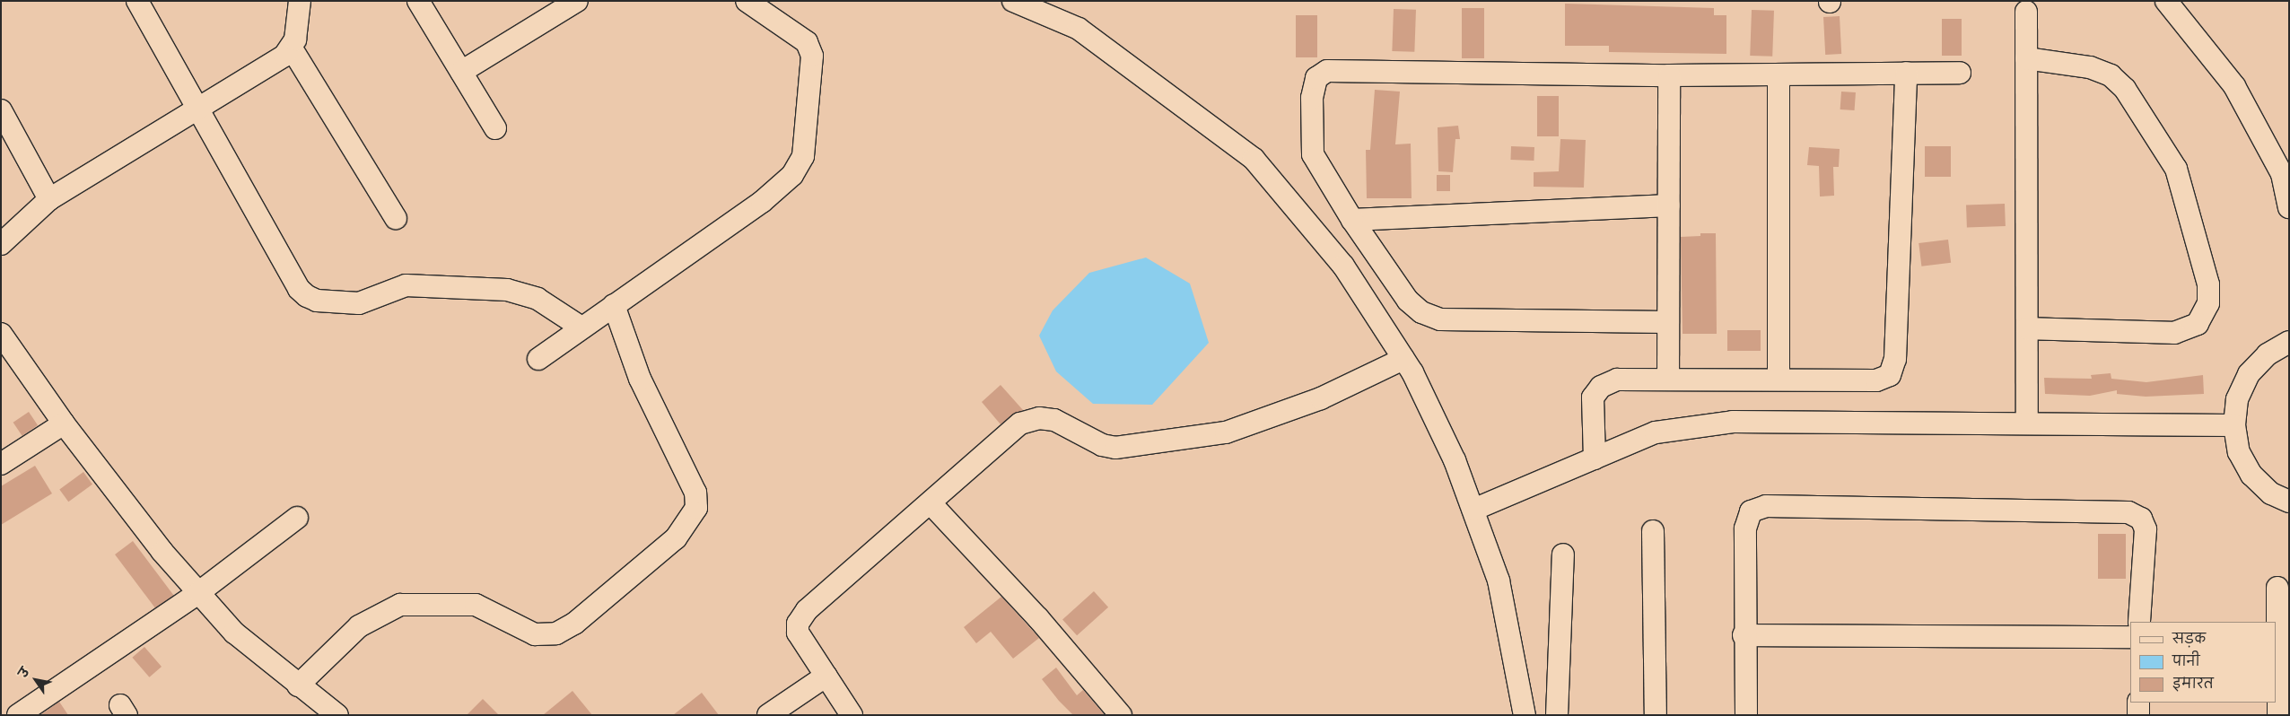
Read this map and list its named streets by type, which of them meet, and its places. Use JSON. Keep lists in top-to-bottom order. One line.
{"legend":["सड़क","पानी","इमारत"],"north":"top left"}
